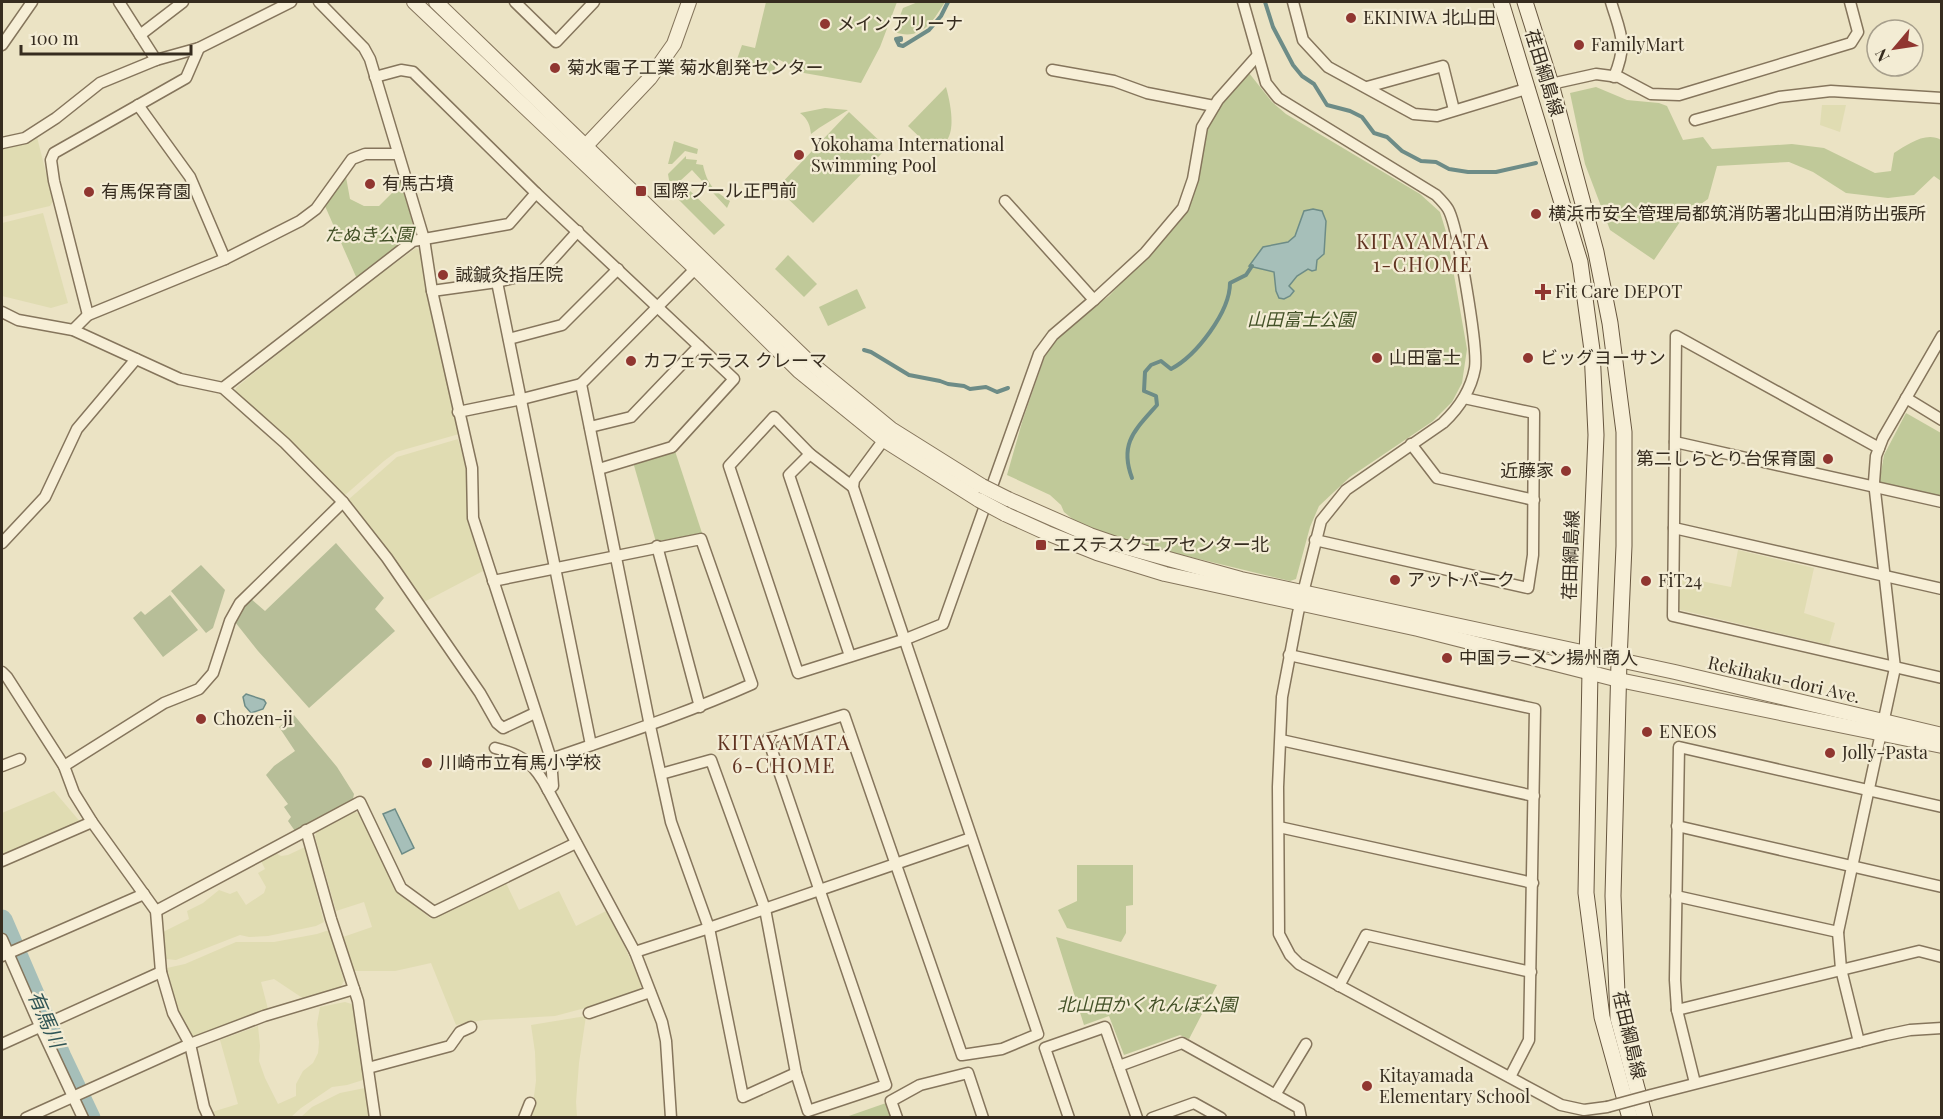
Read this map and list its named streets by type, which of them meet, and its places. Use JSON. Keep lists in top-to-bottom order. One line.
{"streets":{"main road":["荏田綱島線"],"street":["Rekihaku-dori Ave."]},"crossings":[["荏田綱島線","Rekihaku-dori Ave."]],"districts":["KITAYAMATA 1-CHOME","KITAYAMATA 6-CHOME"],"water":["有馬川"],"parks":["たぬき公園","山田富士公園","北山田かくれんぼ公園"],"places":{"other":["EKINIWA 北山田","メインアリーナ","FamilyMart","菊水電子工業 菊水創発センター","Yokohama International Swimming Pool","有馬古墳","有馬保育園","横浜市安全管理局都筑消防署北山田消防出張所","誠鍼灸指圧院","山田富士","ビッグヨーサン","カフェテラス クレーマ","第二しらとり台保育園","近藤家","アットパーク","FiT24","中国ラーメン揚州商人","Chozen-ji","ENEOS","Jolly-Pasta","川崎市立有馬小学校","Kitayamada Elementary School"],"transit":["国際プール正門前","エステスクエアセンター北"],"health":["Fit Care DEPOT"]},"scale_bar":"100 m","north":"bottom left"}
